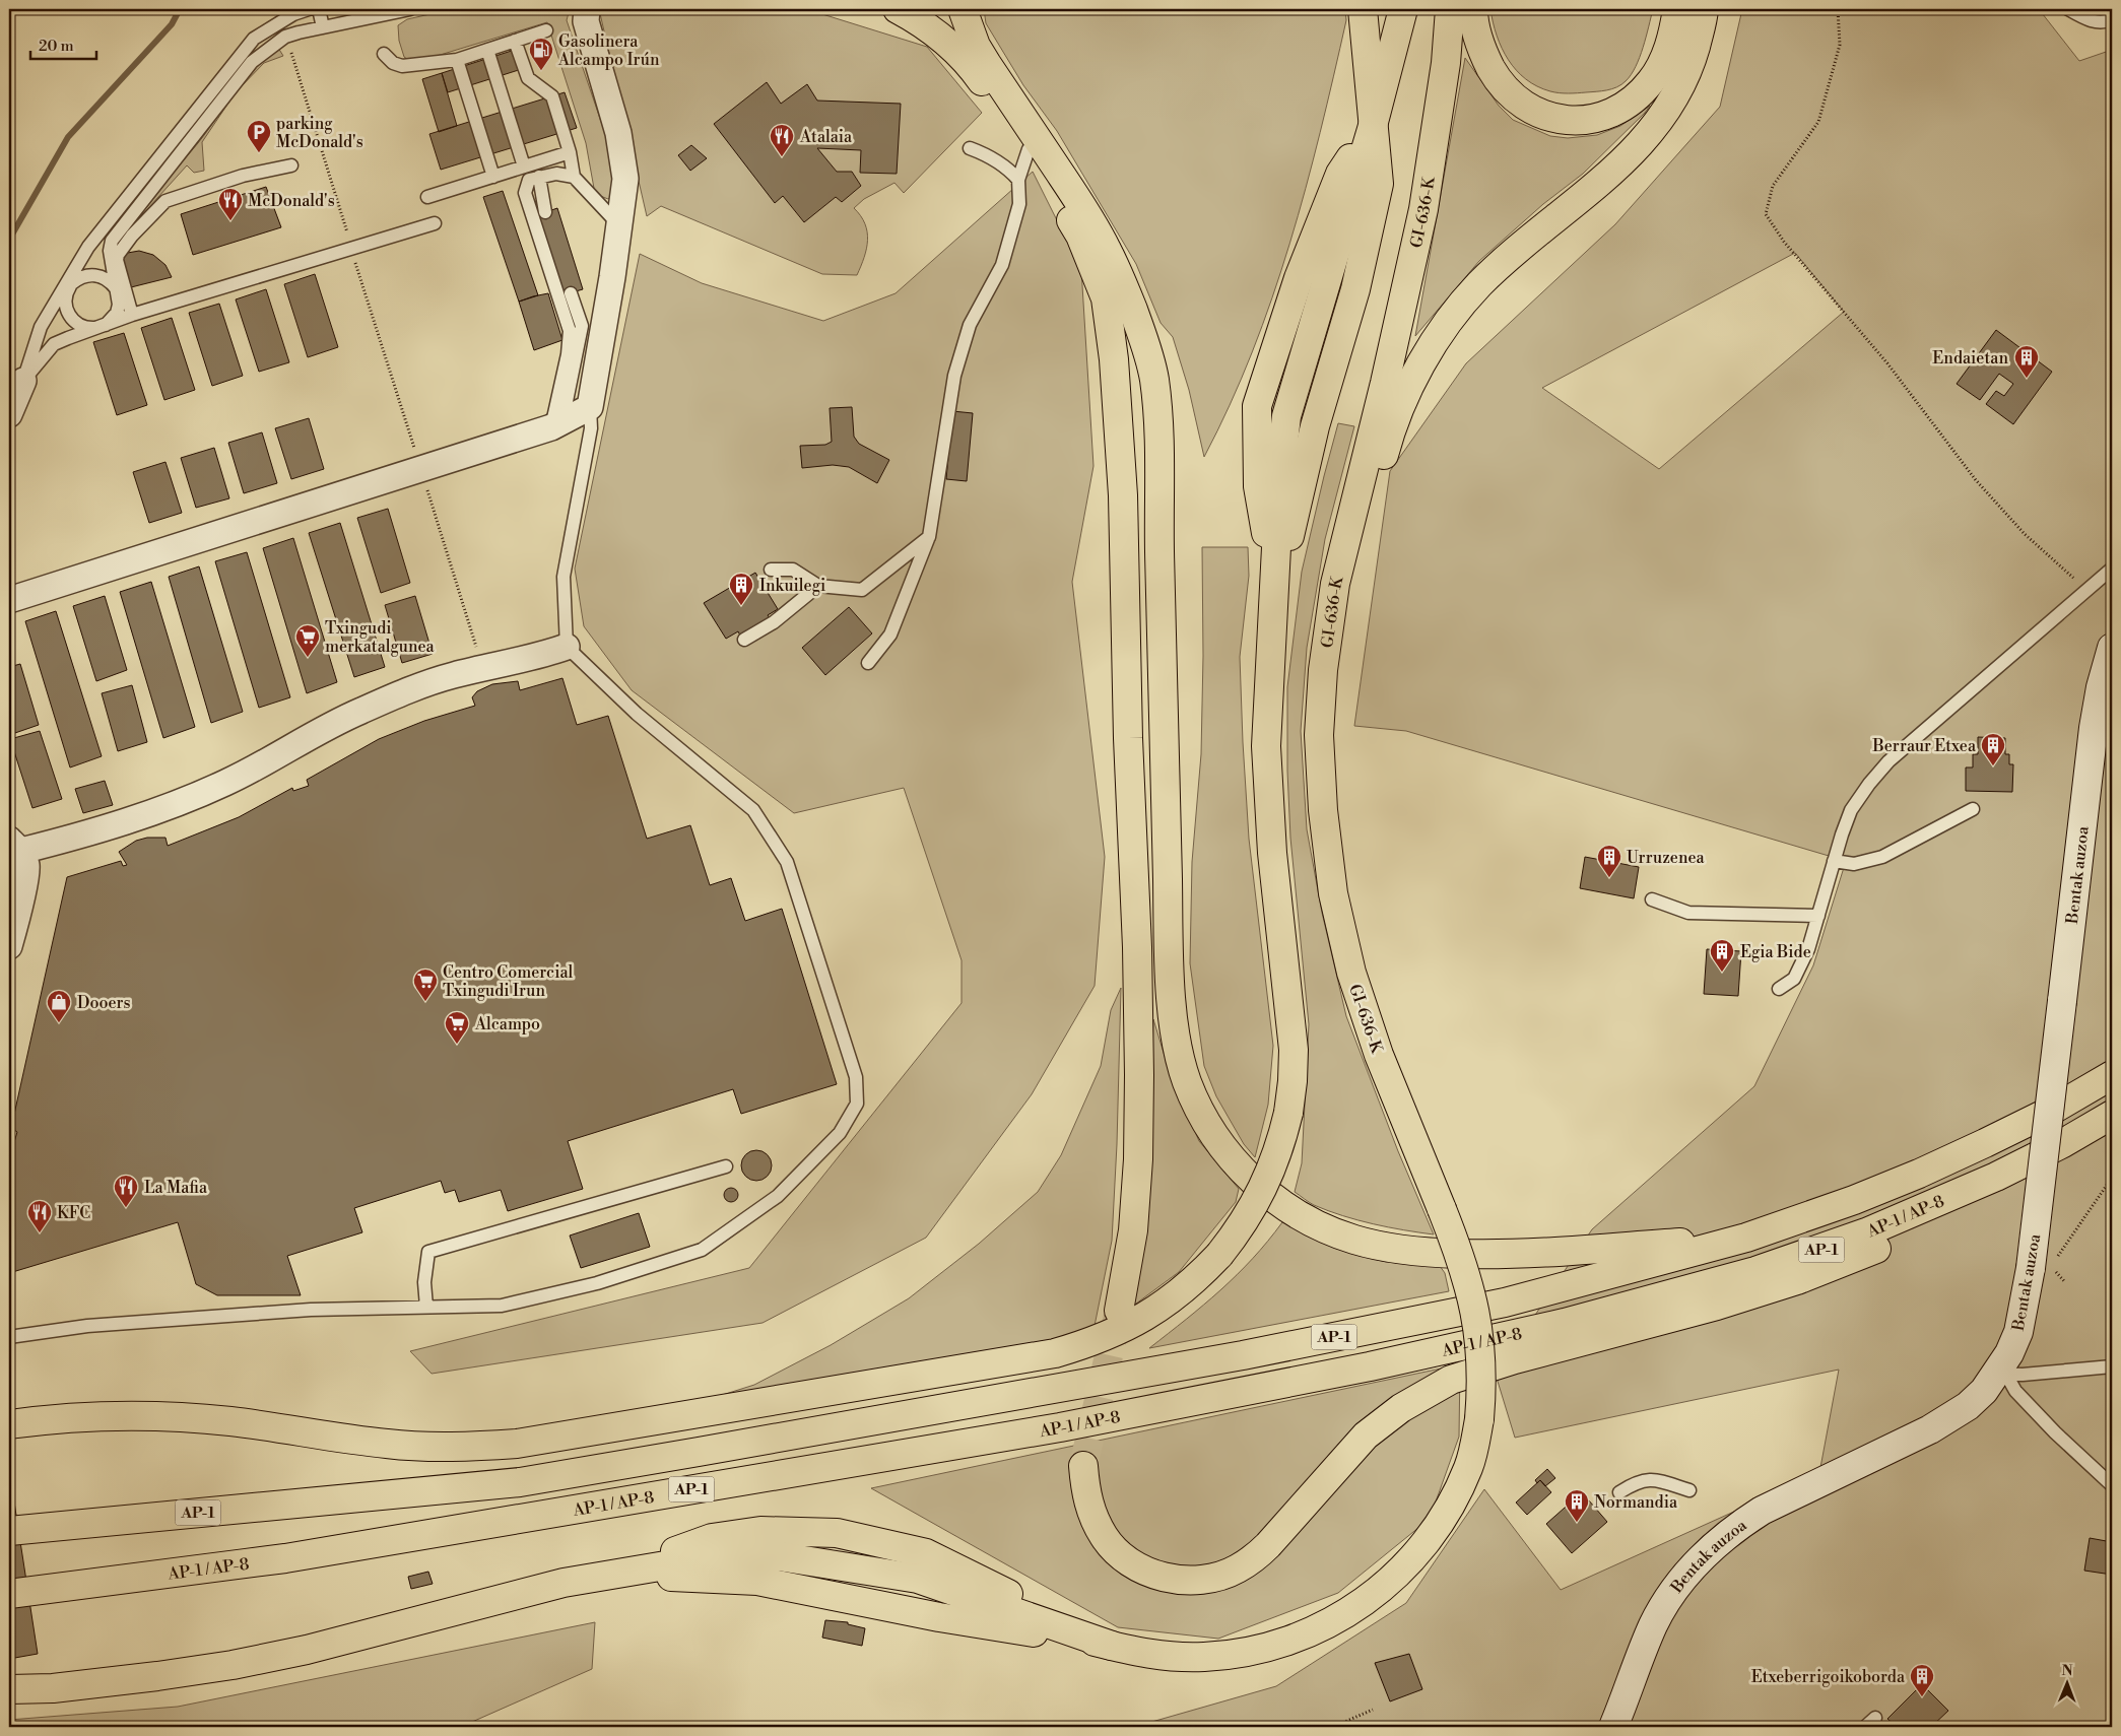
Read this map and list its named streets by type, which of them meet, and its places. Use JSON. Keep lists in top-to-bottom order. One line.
{"streets":{"highway":["GI-636-K","AP-1 / AP-8","AP-1"],"main road":["Bentak auzoa"]},"places":{"fuel station":["Gasolinera Alcampo Irún"],"parking":["parking McDonald's"],"restaurant":["Atalaia","McDonald's","La Mafia","KFC"],"building":["Endaietan","Inkuilegi","Berraur Etxea","Urruzenea","Egia Bide","Normandia","Etxeberrigoikoborda"],"supermarket":["Txingudi merkatalgunea","Centro Comercial Txingudi Irun","Alcampo"],"shop":["Dooers"]},"scale_bar":"20 m","north":"top"}
